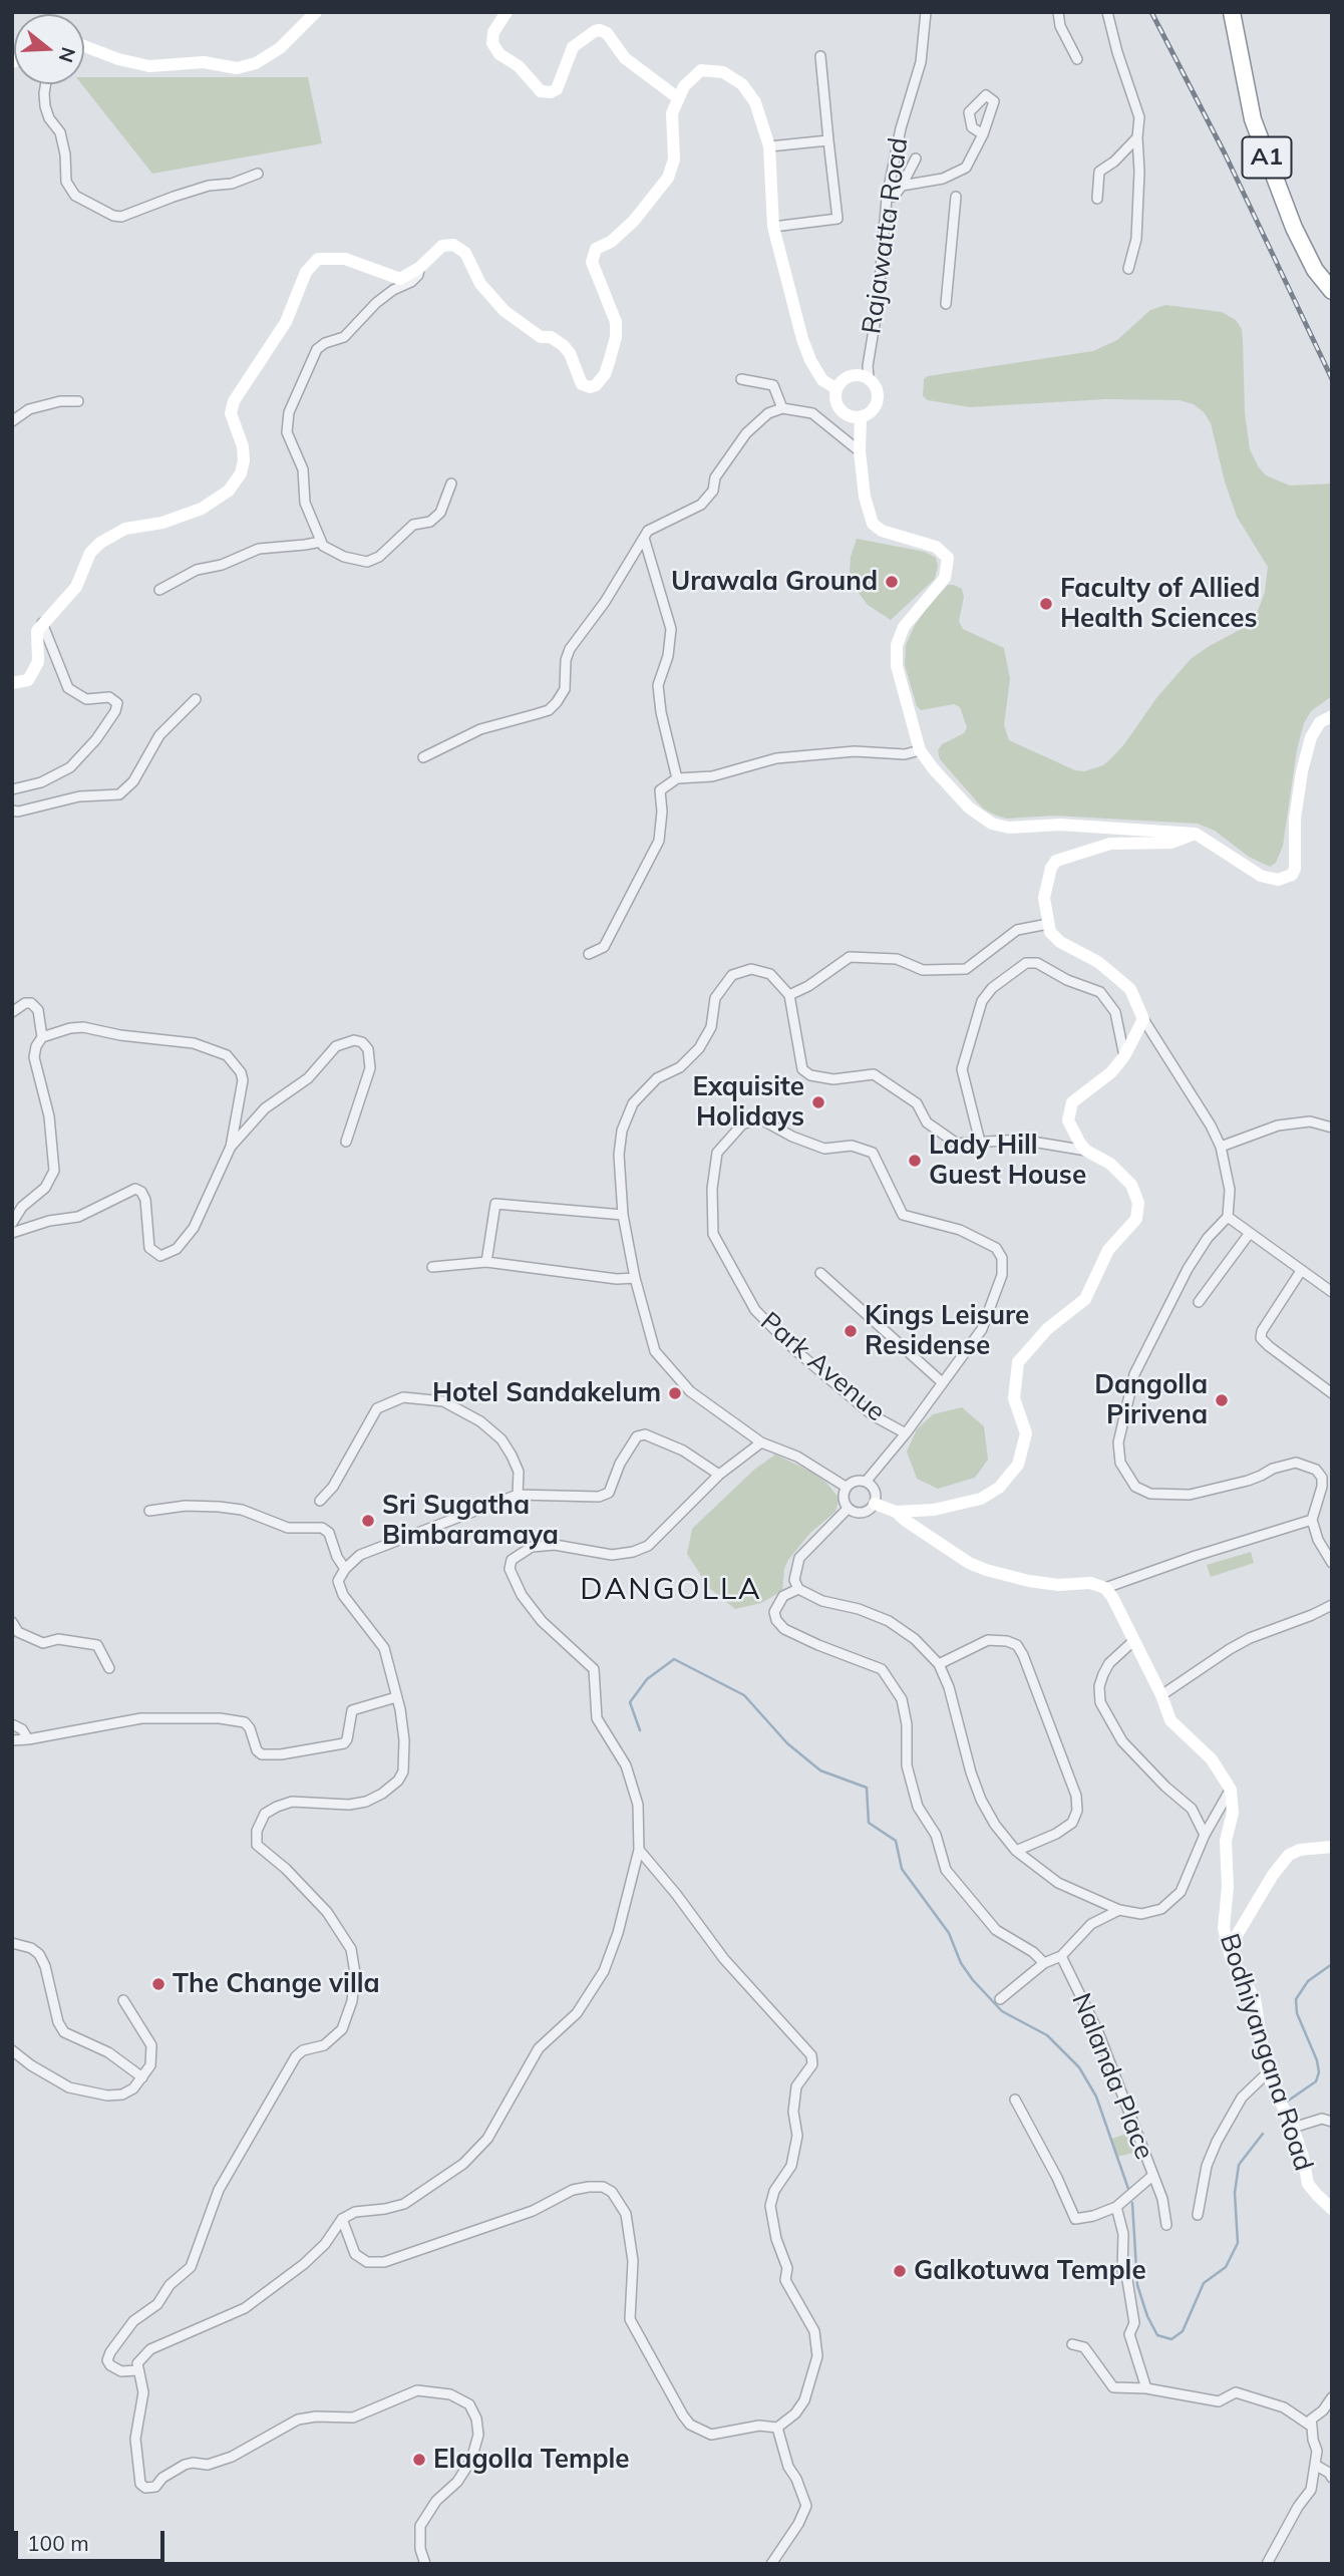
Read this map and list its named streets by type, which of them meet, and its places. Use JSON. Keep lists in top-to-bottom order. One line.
{"streets":{"highway":["A1"],"street":["Rajawatta Road","Park Avenue","Bodhiyangana Road","Nalanda Place"]},"districts":["DANGOLLA"],"places":["Urawala Ground","Faculty of Allied Health Sciences","Exquisite Holidays","Lady Hill Guest House","Kings Leisure Residense","Hotel Sandakelum","Dangolla Pirivena","Sri Sugatha Bimbaramaya","The Change villa","Galkotuwa Temple","Elagolla Temple"],"scale_bar":"100 m","north":"right"}
